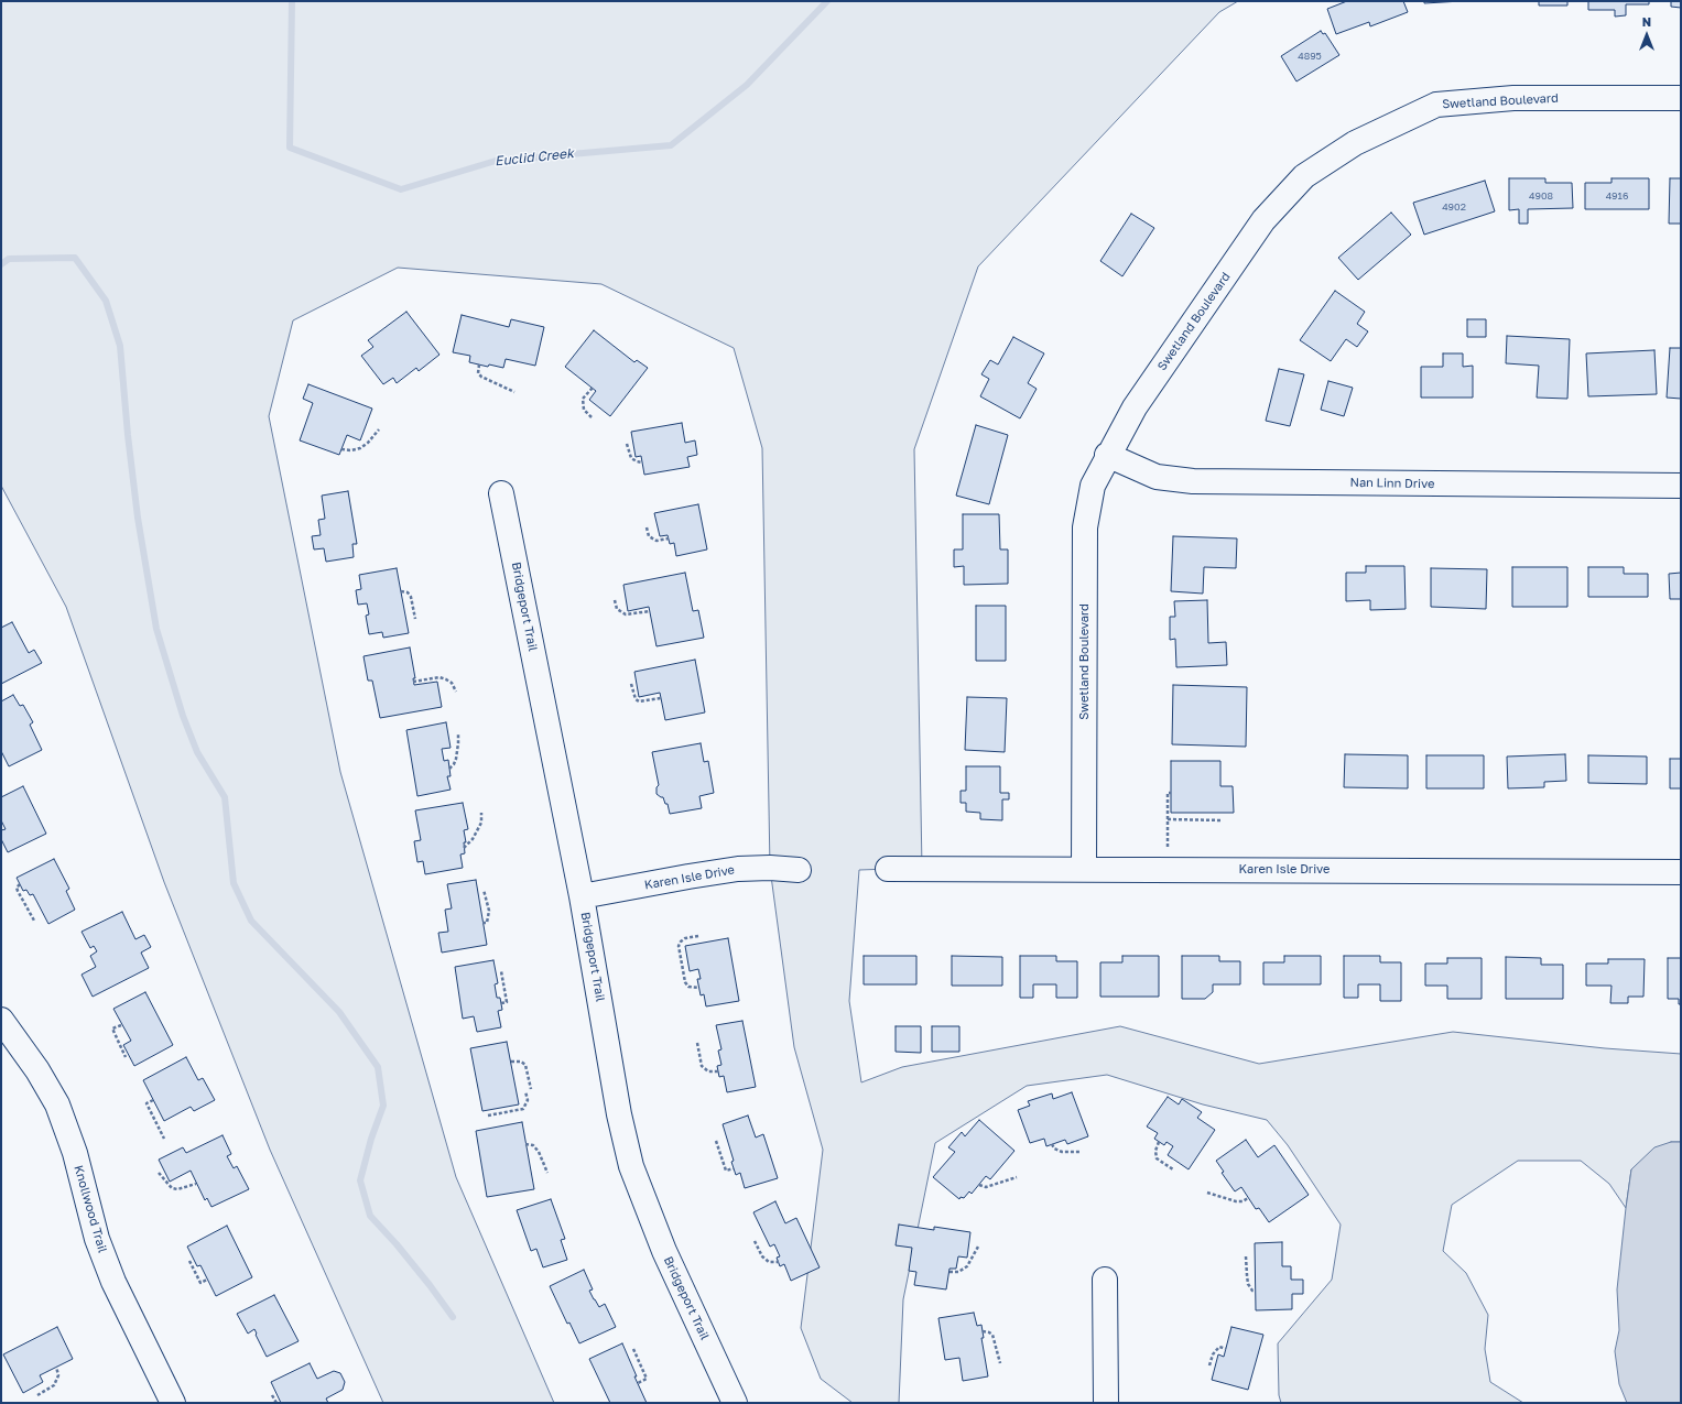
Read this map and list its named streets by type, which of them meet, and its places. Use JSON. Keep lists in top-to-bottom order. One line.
{"streets":{"street":["Swetland Boulevard","Nan Linn Drive","Bridgeport Trail","Karen Isle Drive","Knollwood Trail"]},"crossings":[["Swetland Boulevard","Nan Linn Drive"],["Swetland Boulevard","Karen Isle Drive"],["Bridgeport Trail","Karen Isle Drive"]],"water":["Euclid Creek"],"house_numbers":["4895","4908","4916","4902"],"north":"top"}
